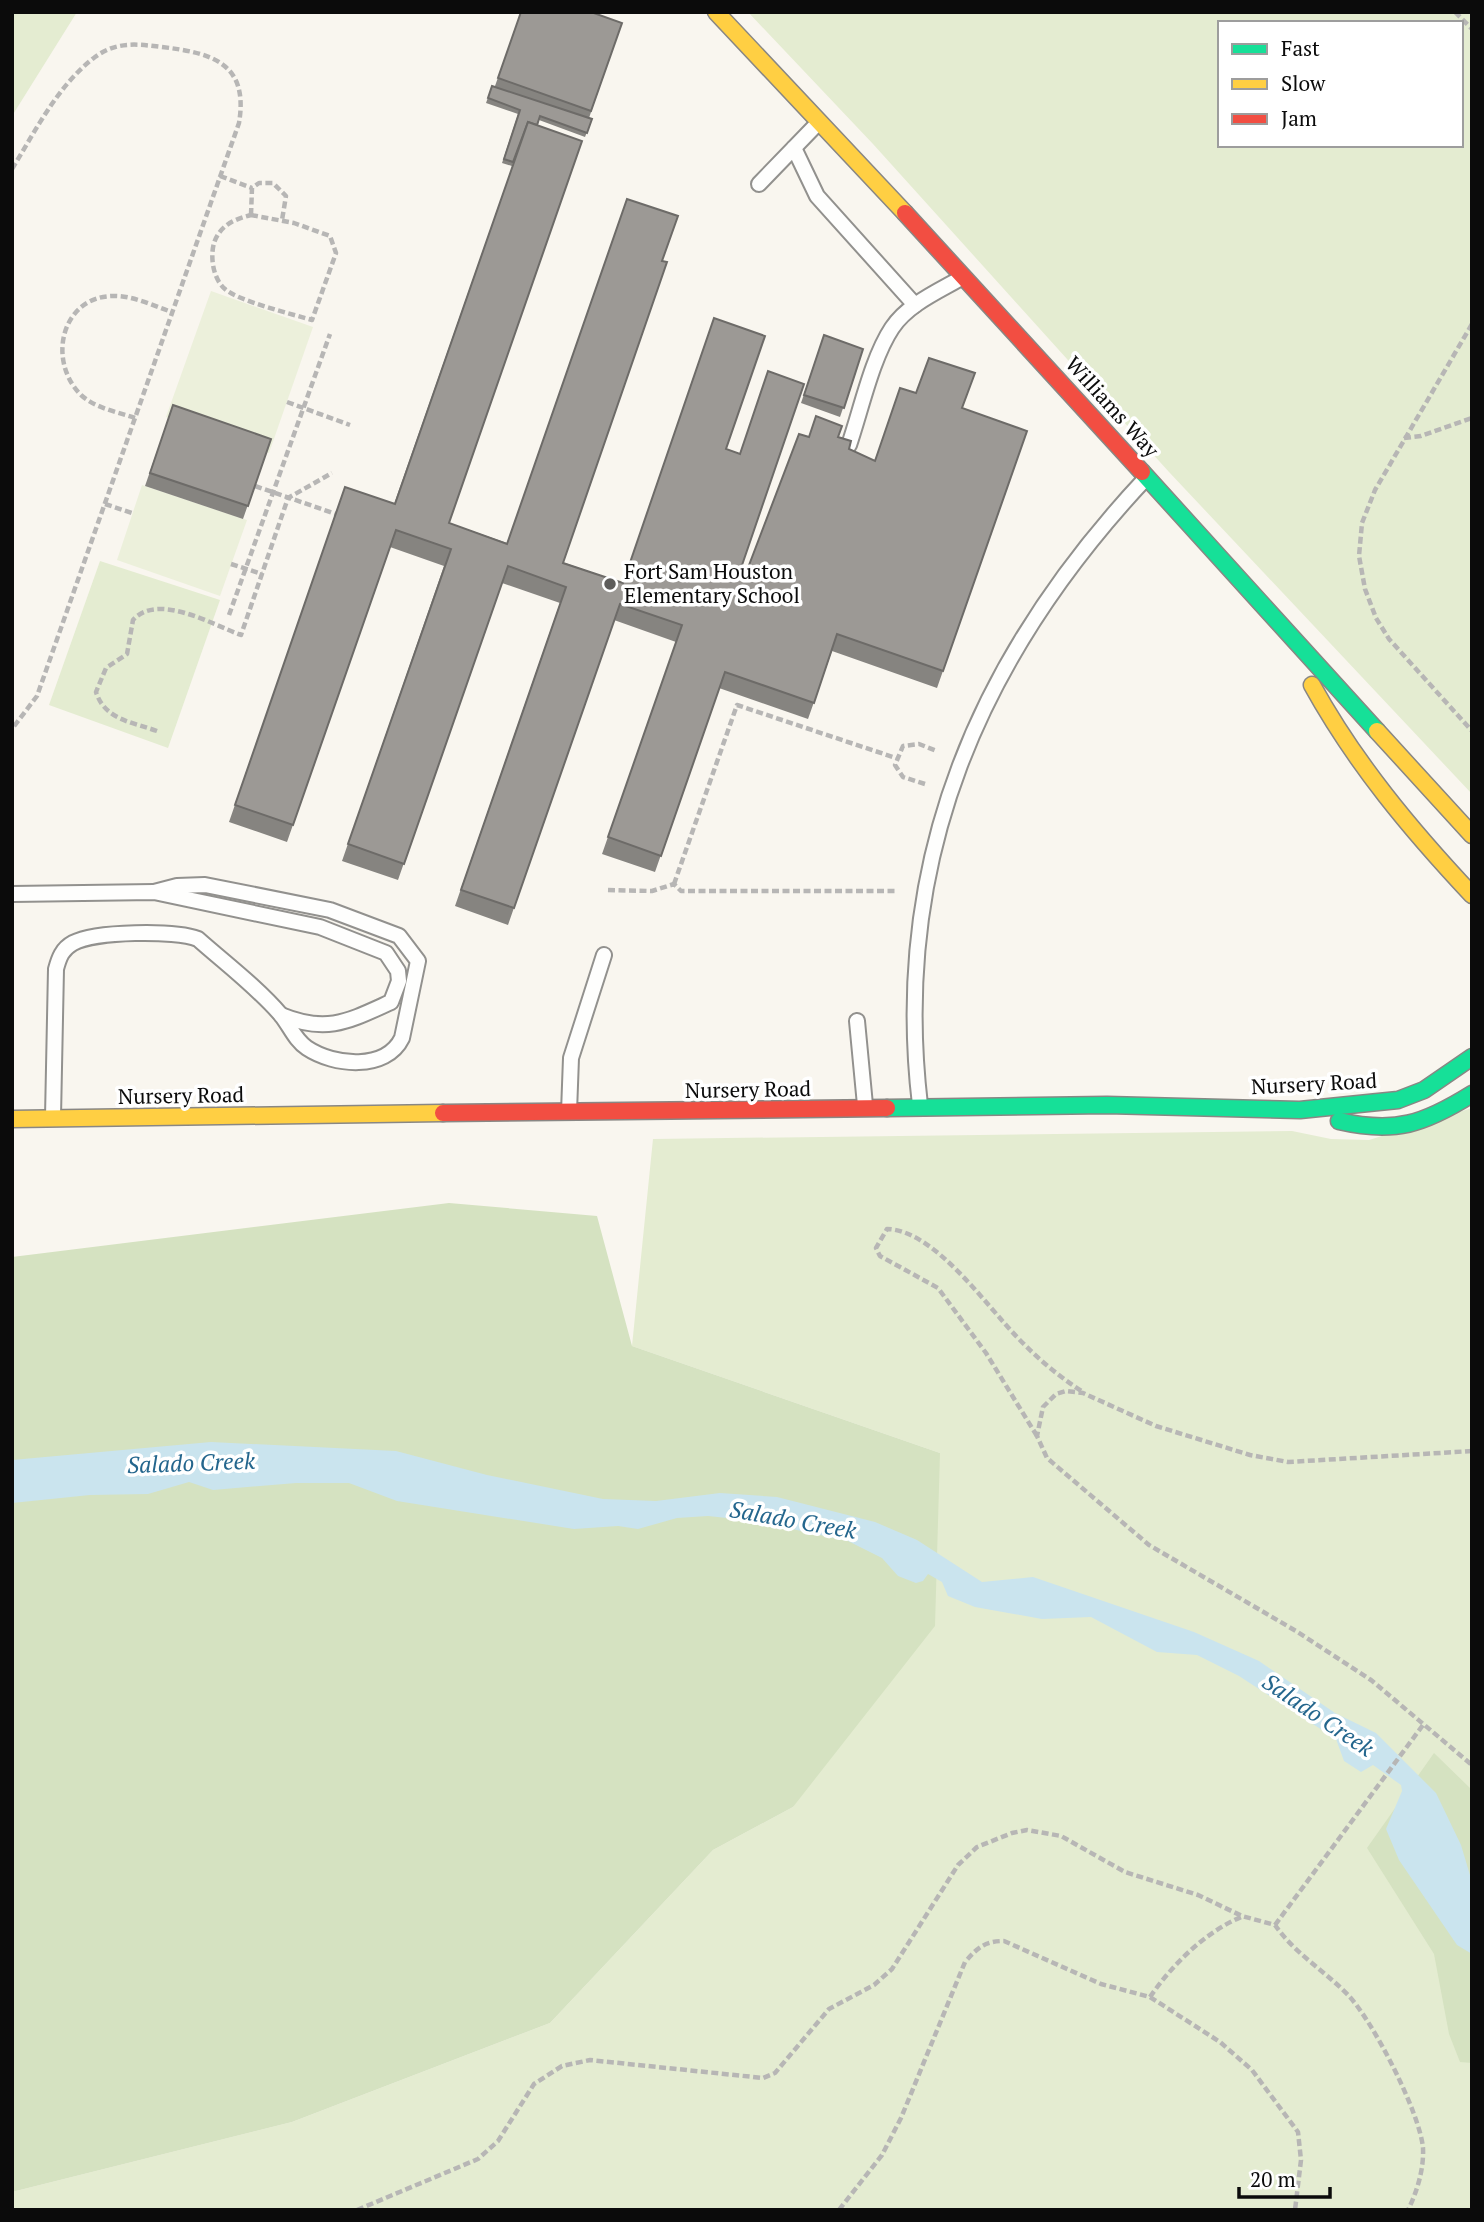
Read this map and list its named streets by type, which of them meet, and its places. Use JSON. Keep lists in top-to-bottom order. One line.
{"streets":{"street":["Williams Way","Nursery Road"]},"water":["Salado Creek"],"places":["Fort Sam Houston Elementary School"],"legend":["Fast","Slow","Jam"],"scale_bar":"20 m"}
